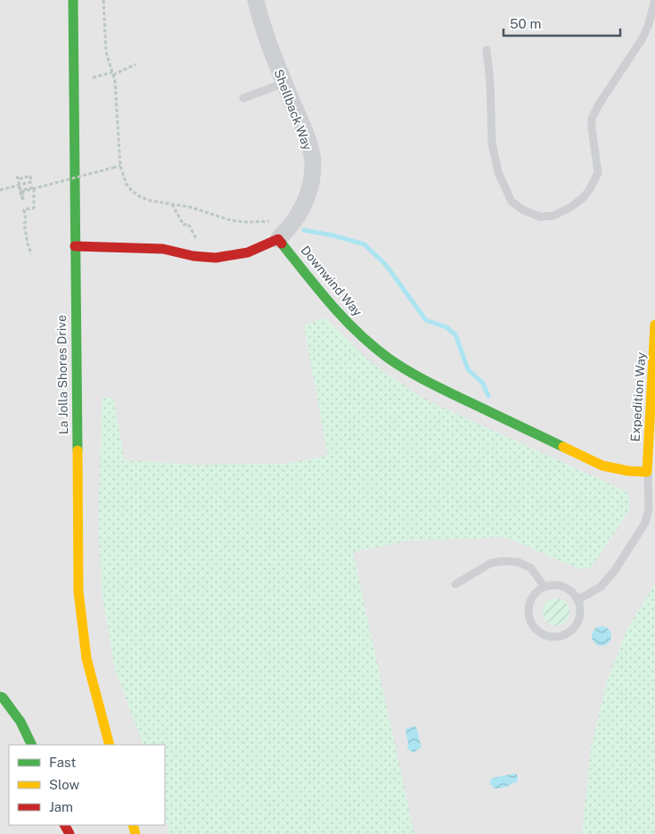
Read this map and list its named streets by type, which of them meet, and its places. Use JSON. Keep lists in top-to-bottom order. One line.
{"streets":{"street":["Shellback Way","Downwind Way","La Jolla Shores Drive","Expedition Way"]},"crossings":[["Shellback Way","Downwind Way"],["Downwind Way","Expedition Way"]],"legend":["Fast","Slow","Jam"],"scale_bar":"50 m"}
